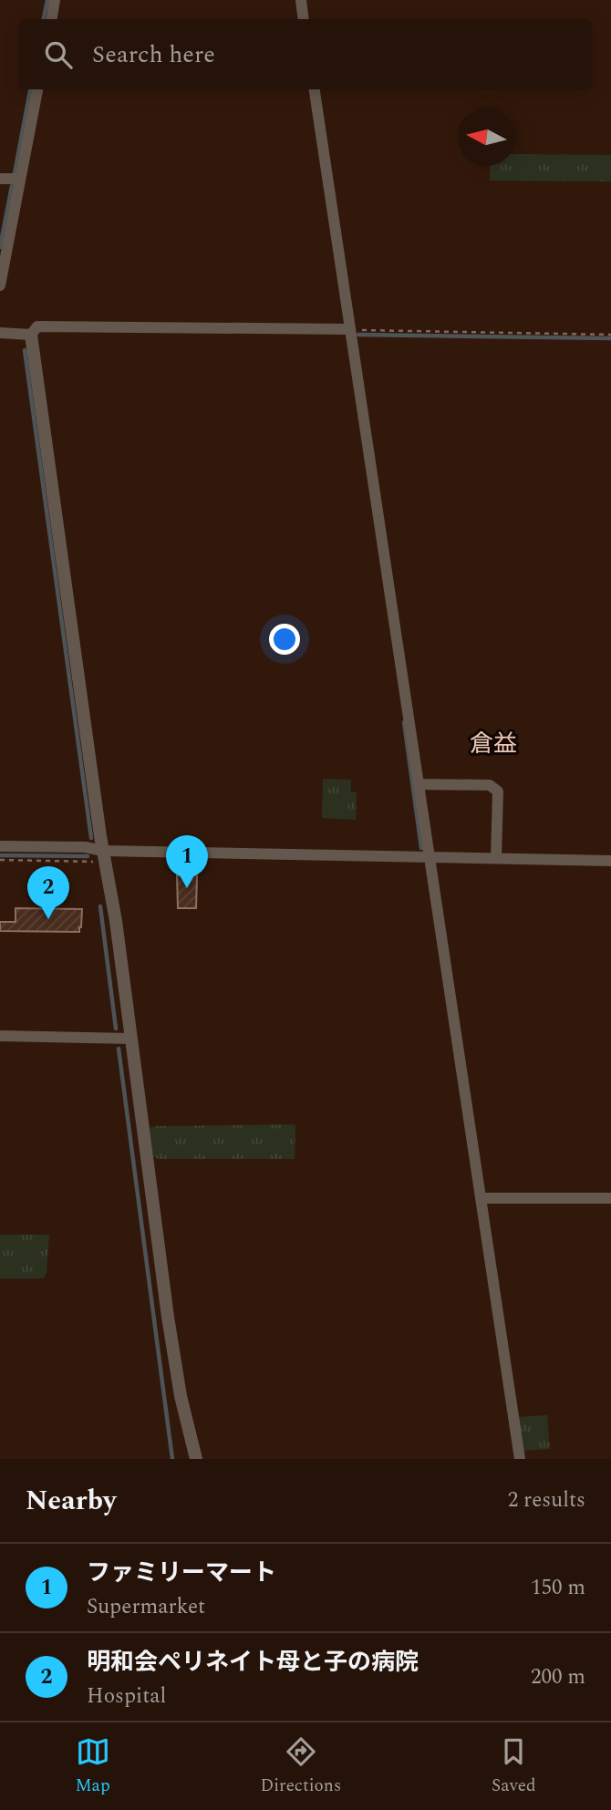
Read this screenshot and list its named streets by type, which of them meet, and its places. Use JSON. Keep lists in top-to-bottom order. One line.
{"districts":["倉益"],"north":"left","page":{"search":"Search here","pins":["1","2"],"heading":["Nearby","2 results"],"list":[{"mark":"1","name":"ファミリーマート","note":"Supermarket","value":"150 m"},{"mark":"2","name":"明和会ペリネイト母と子の病院","note":"Hospital","value":"200 m"}],"nav":["Map","Directions","Saved"]}}
